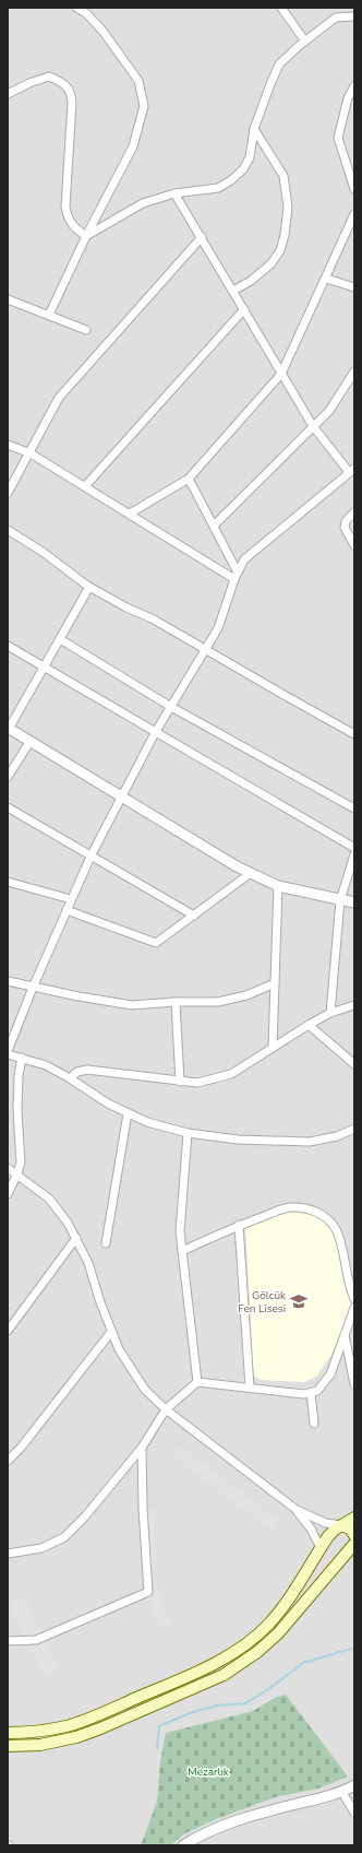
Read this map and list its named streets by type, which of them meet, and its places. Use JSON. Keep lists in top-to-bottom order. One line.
{"parks":["Mezarlık"],"places":{"school or university":["Gölcük Fen Lisesi"]}}
